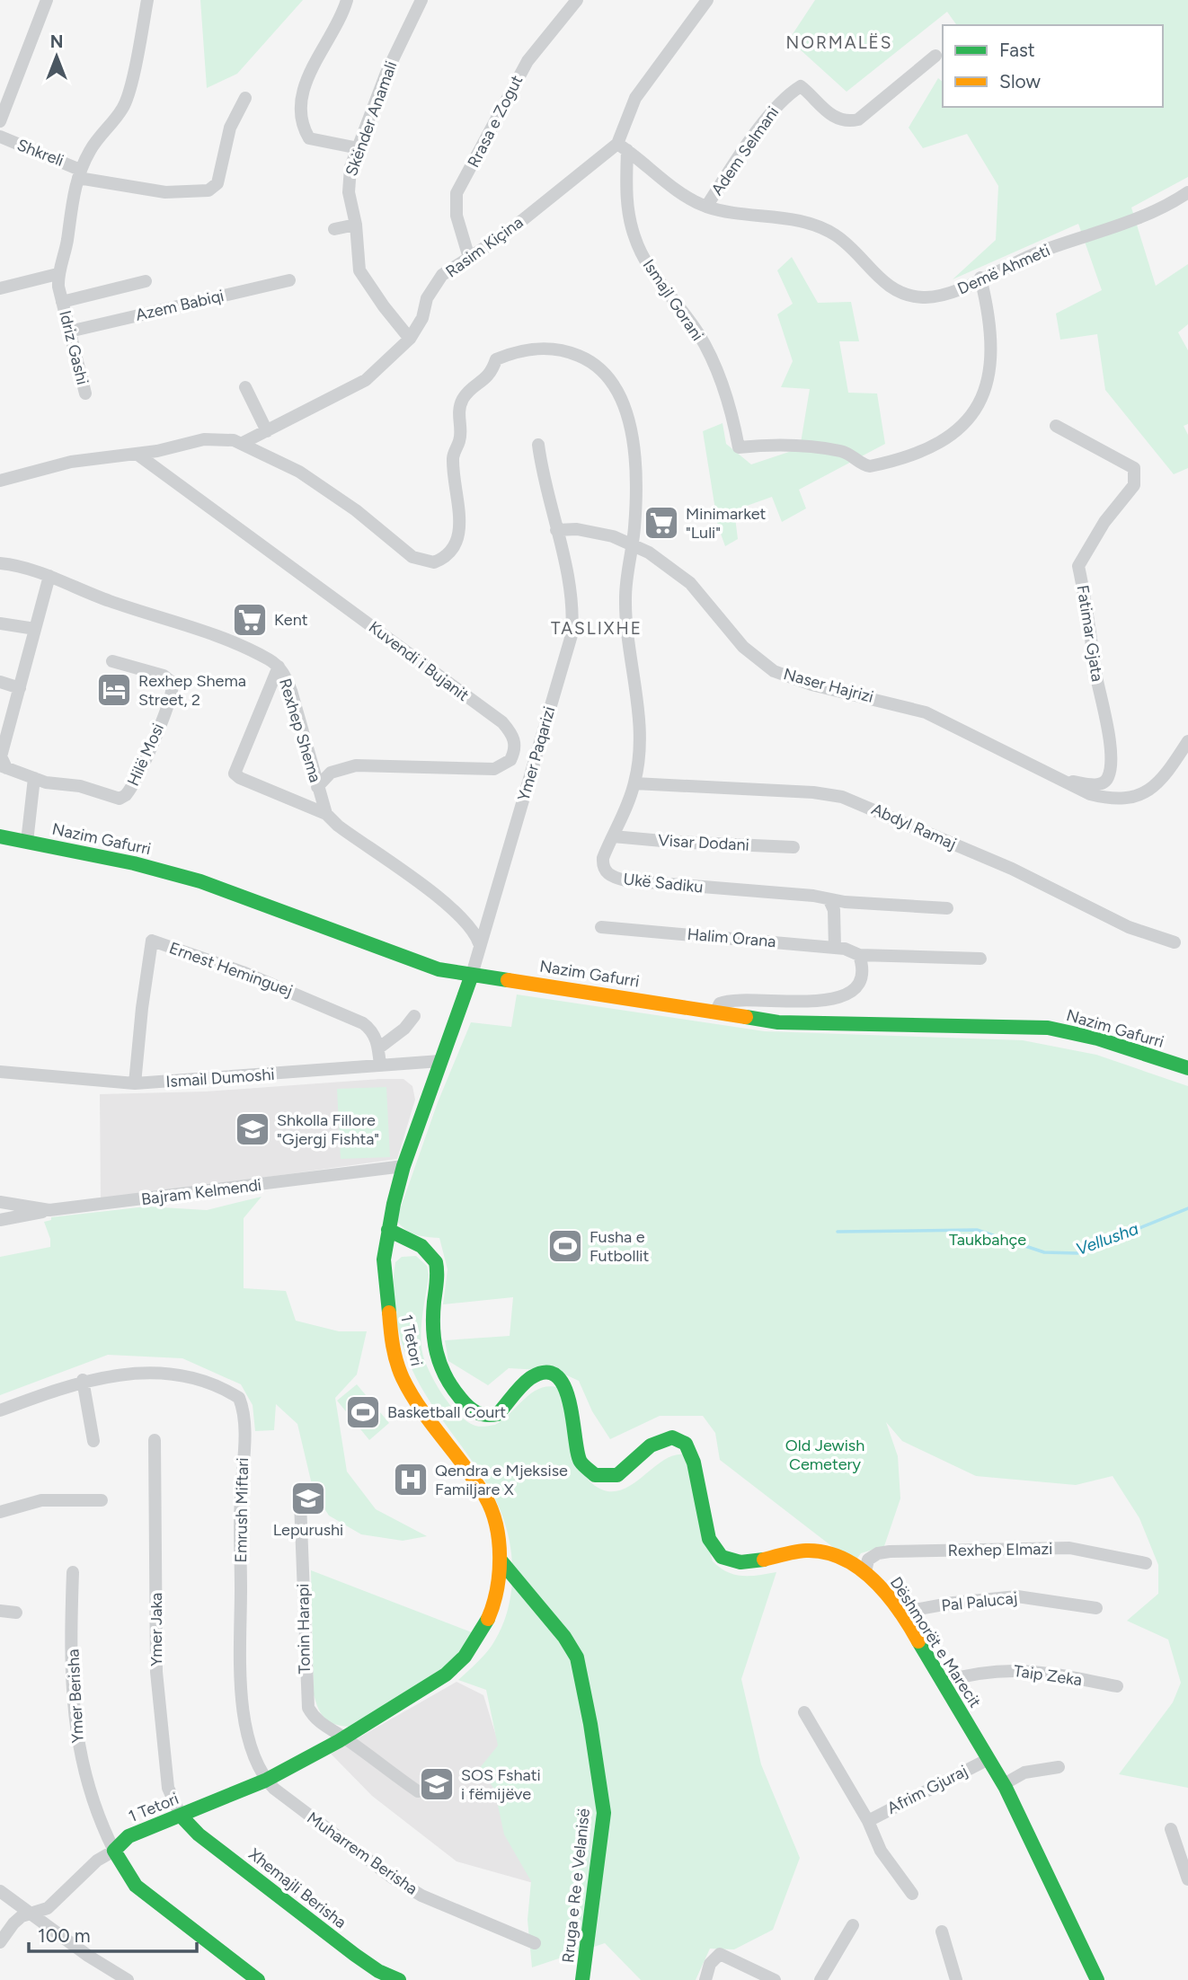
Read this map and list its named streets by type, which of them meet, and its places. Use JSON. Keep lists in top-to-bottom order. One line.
{"streets":{"street":["Skënder Anamali","Rrasa e Zogut","Adem Selmani","Shkreli","Rasim Kiçina","Demë Ahmeti","Ismajl Gorani","Azem Babiqi","Idriz Gashi","Fatimar Gjata","Kuvendi i Bujanit","Naser Hajrizi","Rexhep Shema","Ymer Paqarizi","Hilë Mosi","Abdyl Ramaj","Nazim Gafurri","Visar Dodani","Ukë Sadiku","Halim Orana","Ernest Heminguej","Ismail Dumoshi","Bajram Kelmendi","1 Tetori","Emrush Miftari","Rexhep Elmazi","Pal Palucaj","Tonin Harapi","Ymer Jaka","Dëshmorët e Marecit","Taip Zeka","Ymer Berisha","Afrim Gjuraj","Muharrem Berisha","Rruga e Re e Velanisë","Xhemajli Berisha"]},"crossings":[["Skënder Anamali","Rasim Kiçina"],["Rrasa e Zogut","Rasim Kiçina"],["Adem Selmani","Demë Ahmeti"],["Rasim Kiçina","Demë Ahmeti"],["Rasim Kiçina","Ismajl Gorani"],["Rasim Kiçina","Ukë Sadiku"],["Demë Ahmeti","Ismajl Gorani"],["Azem Babiqi","Idriz Gashi"],["Fatimar Gjata","Naser Hajrizi"],["Kuvendi i Bujanit","Rexhep Shema"],["Naser Hajrizi","Ukë Sadiku"],["Ymer Paqarizi","Nazim Gafurri"],["Ymer Paqarizi","1 Tetori"],["Abdyl Ramaj","Ukë Sadiku"],["Nazim Gafurri","1 Tetori"],["Visar Dodani","Ukë Sadiku"],["Ernest Heminguej","Ismail Dumoshi"],["Ismail Dumoshi","1 Tetori"],["Bajram Kelmendi","1 Tetori"],["1 Tetori","Emrush Miftari"],["1 Tetori","Tonin Harapi"],["1 Tetori","Ymer Jaka"],["1 Tetori","Dëshmorët e Marecit"],["1 Tetori","Ymer Berisha"],["1 Tetori","Muharrem Berisha"],["1 Tetori","Rruga e Re e Velanisë"],["1 Tetori","Xhemajli Berisha"],["Emrush Miftari","Muharrem Berisha"],["Rexhep Elmazi","Dëshmorët e Marecit"],["Pal Palucaj","Dëshmorët e Marecit"],["Ymer Jaka","Xhemajli Berisha"],["Dëshmorët e Marecit","Taip Zeka"],["Dëshmorët e Marecit","Afrim Gjuraj"]],"districts":["NORMALËS","TASLIXHE"],"water":["Vellusha"],"parks":["Taukbahçe","Old Jewish Cemetery"],"places":{"supermarket":["Minimarket \"Luli\"","Kent"],"hotel":["Rexhep Shema Street, 2"],"school or university":["Shkolla Fillore \"Gjergj Fishta\"","Lepurushi","SOS Fshati i fëmijëve"],"sports":["Fusha e Futbollit","Basketball Court"],"hospital":["Qendra e Mjeksise Familjare X"]},"legend":["Fast","Slow"],"scale_bar":"100 m","north":"top"}
